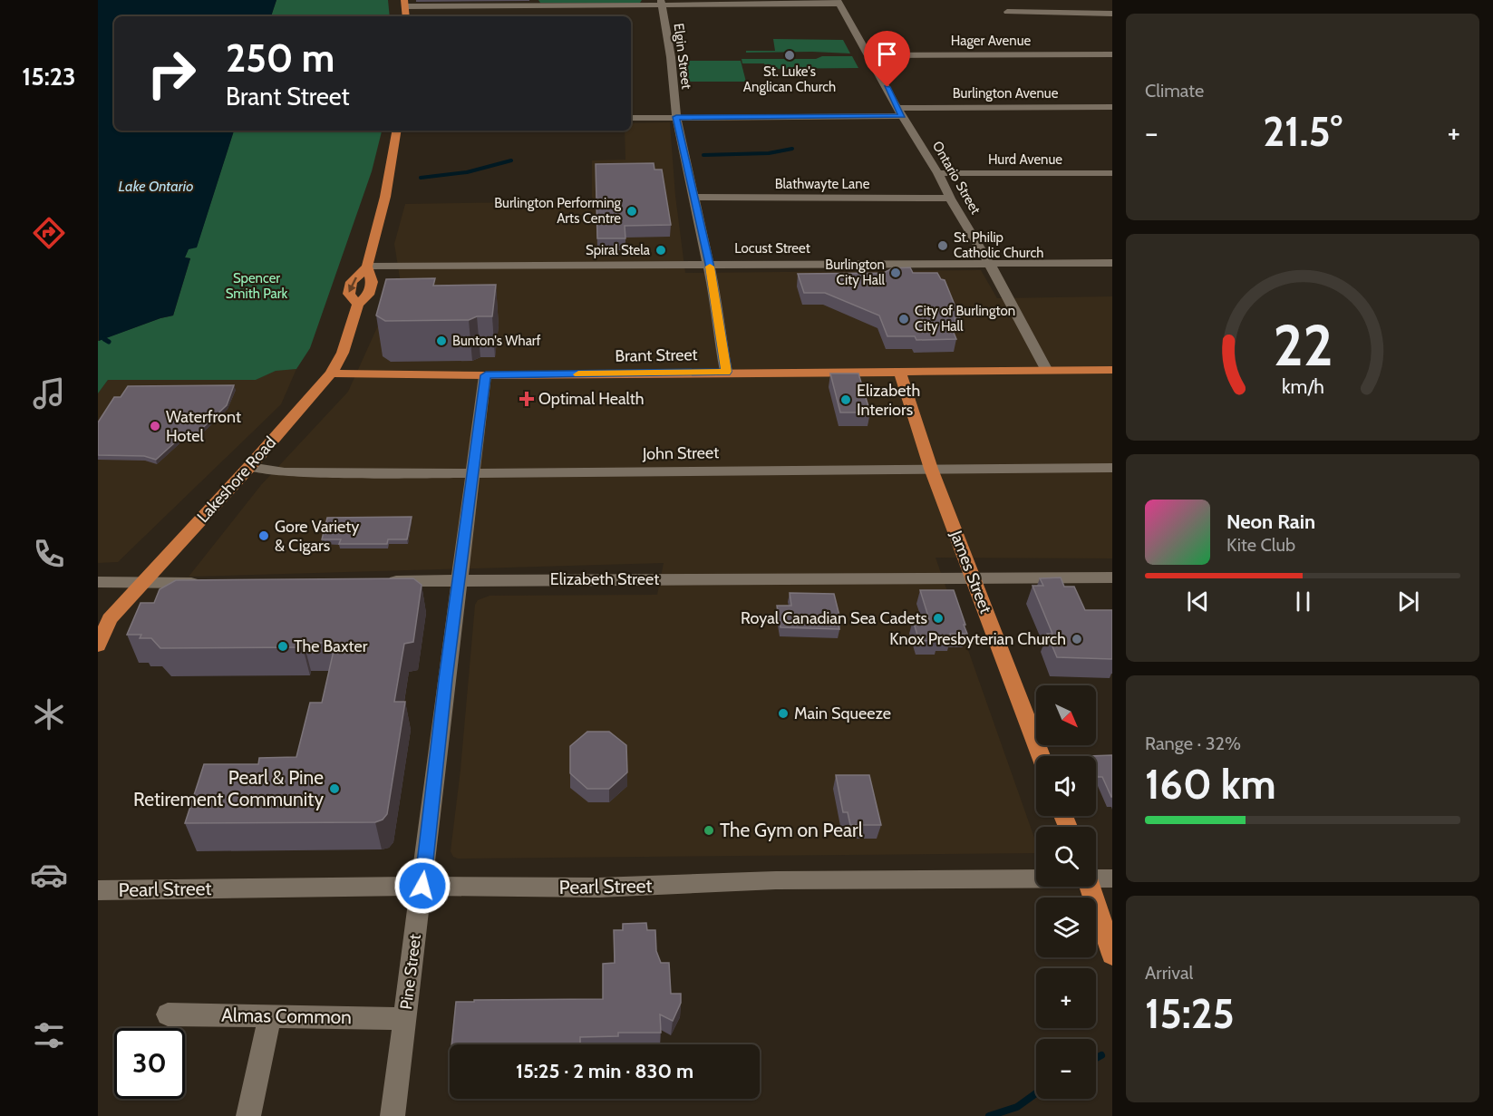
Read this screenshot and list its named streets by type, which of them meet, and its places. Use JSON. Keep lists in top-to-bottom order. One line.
{"streets":{"main road":["Brant Street","Lakeshore Road","James Street"],"street":["Hager Avenue","Elgin Street","Burlington Avenue","Hurd Avenue","Ontario Street","Blathwayte Lane","Locust Street","John Street","Elizabeth Street","Pearl Street","Pine Street","Almas Common"]},"crossings":[["Hager Avenue","Ontario Street"],["Elgin Street","Burlington Avenue"],["Elgin Street","Blathwayte Lane"],["Elgin Street","Locust Street"],["Elgin Street","Brant Street"],["Burlington Avenue","Ontario Street"],["Hurd Avenue","Ontario Street"],["Ontario Street","Blathwayte Lane"],["Ontario Street","Locust Street"],["Ontario Street","Brant Street"],["Locust Street","Lakeshore Road"],["Brant Street","Lakeshore Road"],["Brant Street","James Street"],["Brant Street","Pine Street"],["John Street","Lakeshore Road"],["John Street","James Street"],["John Street","Pine Street"],["James Street","Elizabeth Street"],["Elizabeth Street","Pine Street"],["Pearl Street","Pine Street"],["Pine Street","Almas Common"]],"water":["Lake Ontario"],"parks":["Spencer Smith Park"],"places":{"other":["St. Luke's Anglican Church","Burlington Performing Arts Centre","St. Philip Catholic Church","Spiral Stela","Burlington City Hall","City of Burlington City Hall","Bunton's Wharf","Elizabeth Interiors","Waterfront Hotel","Gore Variety & Cigars","Royal Canadian Sea Cadets","Knox Presbyterian Church","The Baxter","Main Squeeze","Pearl & Pine Retirement Community","The Gym on Pearl"],"health":["Optimal Health"]},"north":"bottom right","page":{"tabs":"15:23","tile":["Climate",["Range · 32%","160 km"],["Arrival","15:25"]],"turn":["250 m","Brant Street"],"heat":["−","21.5°","+"],"song":["Neon Rain","Kite Club"],"map_buttons":["+","−"],"limit":"30","trip":"15:25 · 2 min · 830 m","gauge":["22","km/h"]}}
